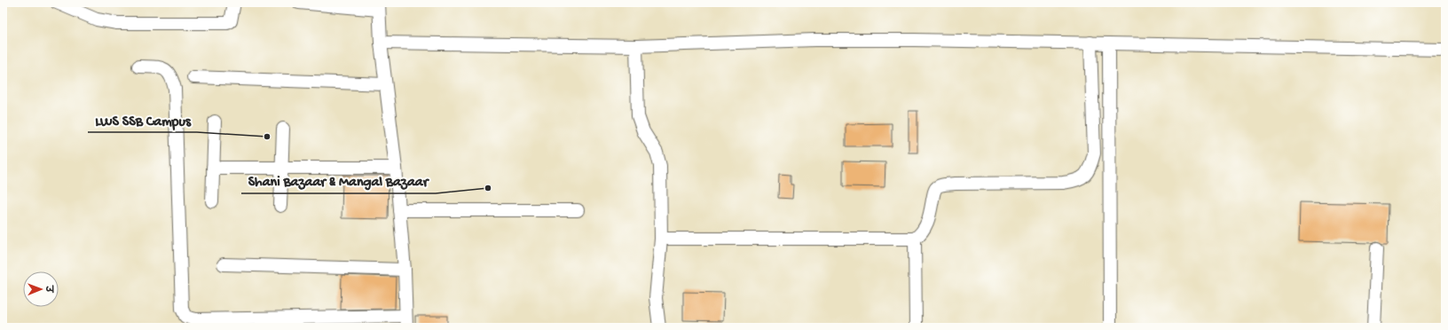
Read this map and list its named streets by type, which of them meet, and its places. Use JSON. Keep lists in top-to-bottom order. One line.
{"places":["LWS SSB Campus","Shani Bazaar & Mangal Bazaar"],"north":"right"}
